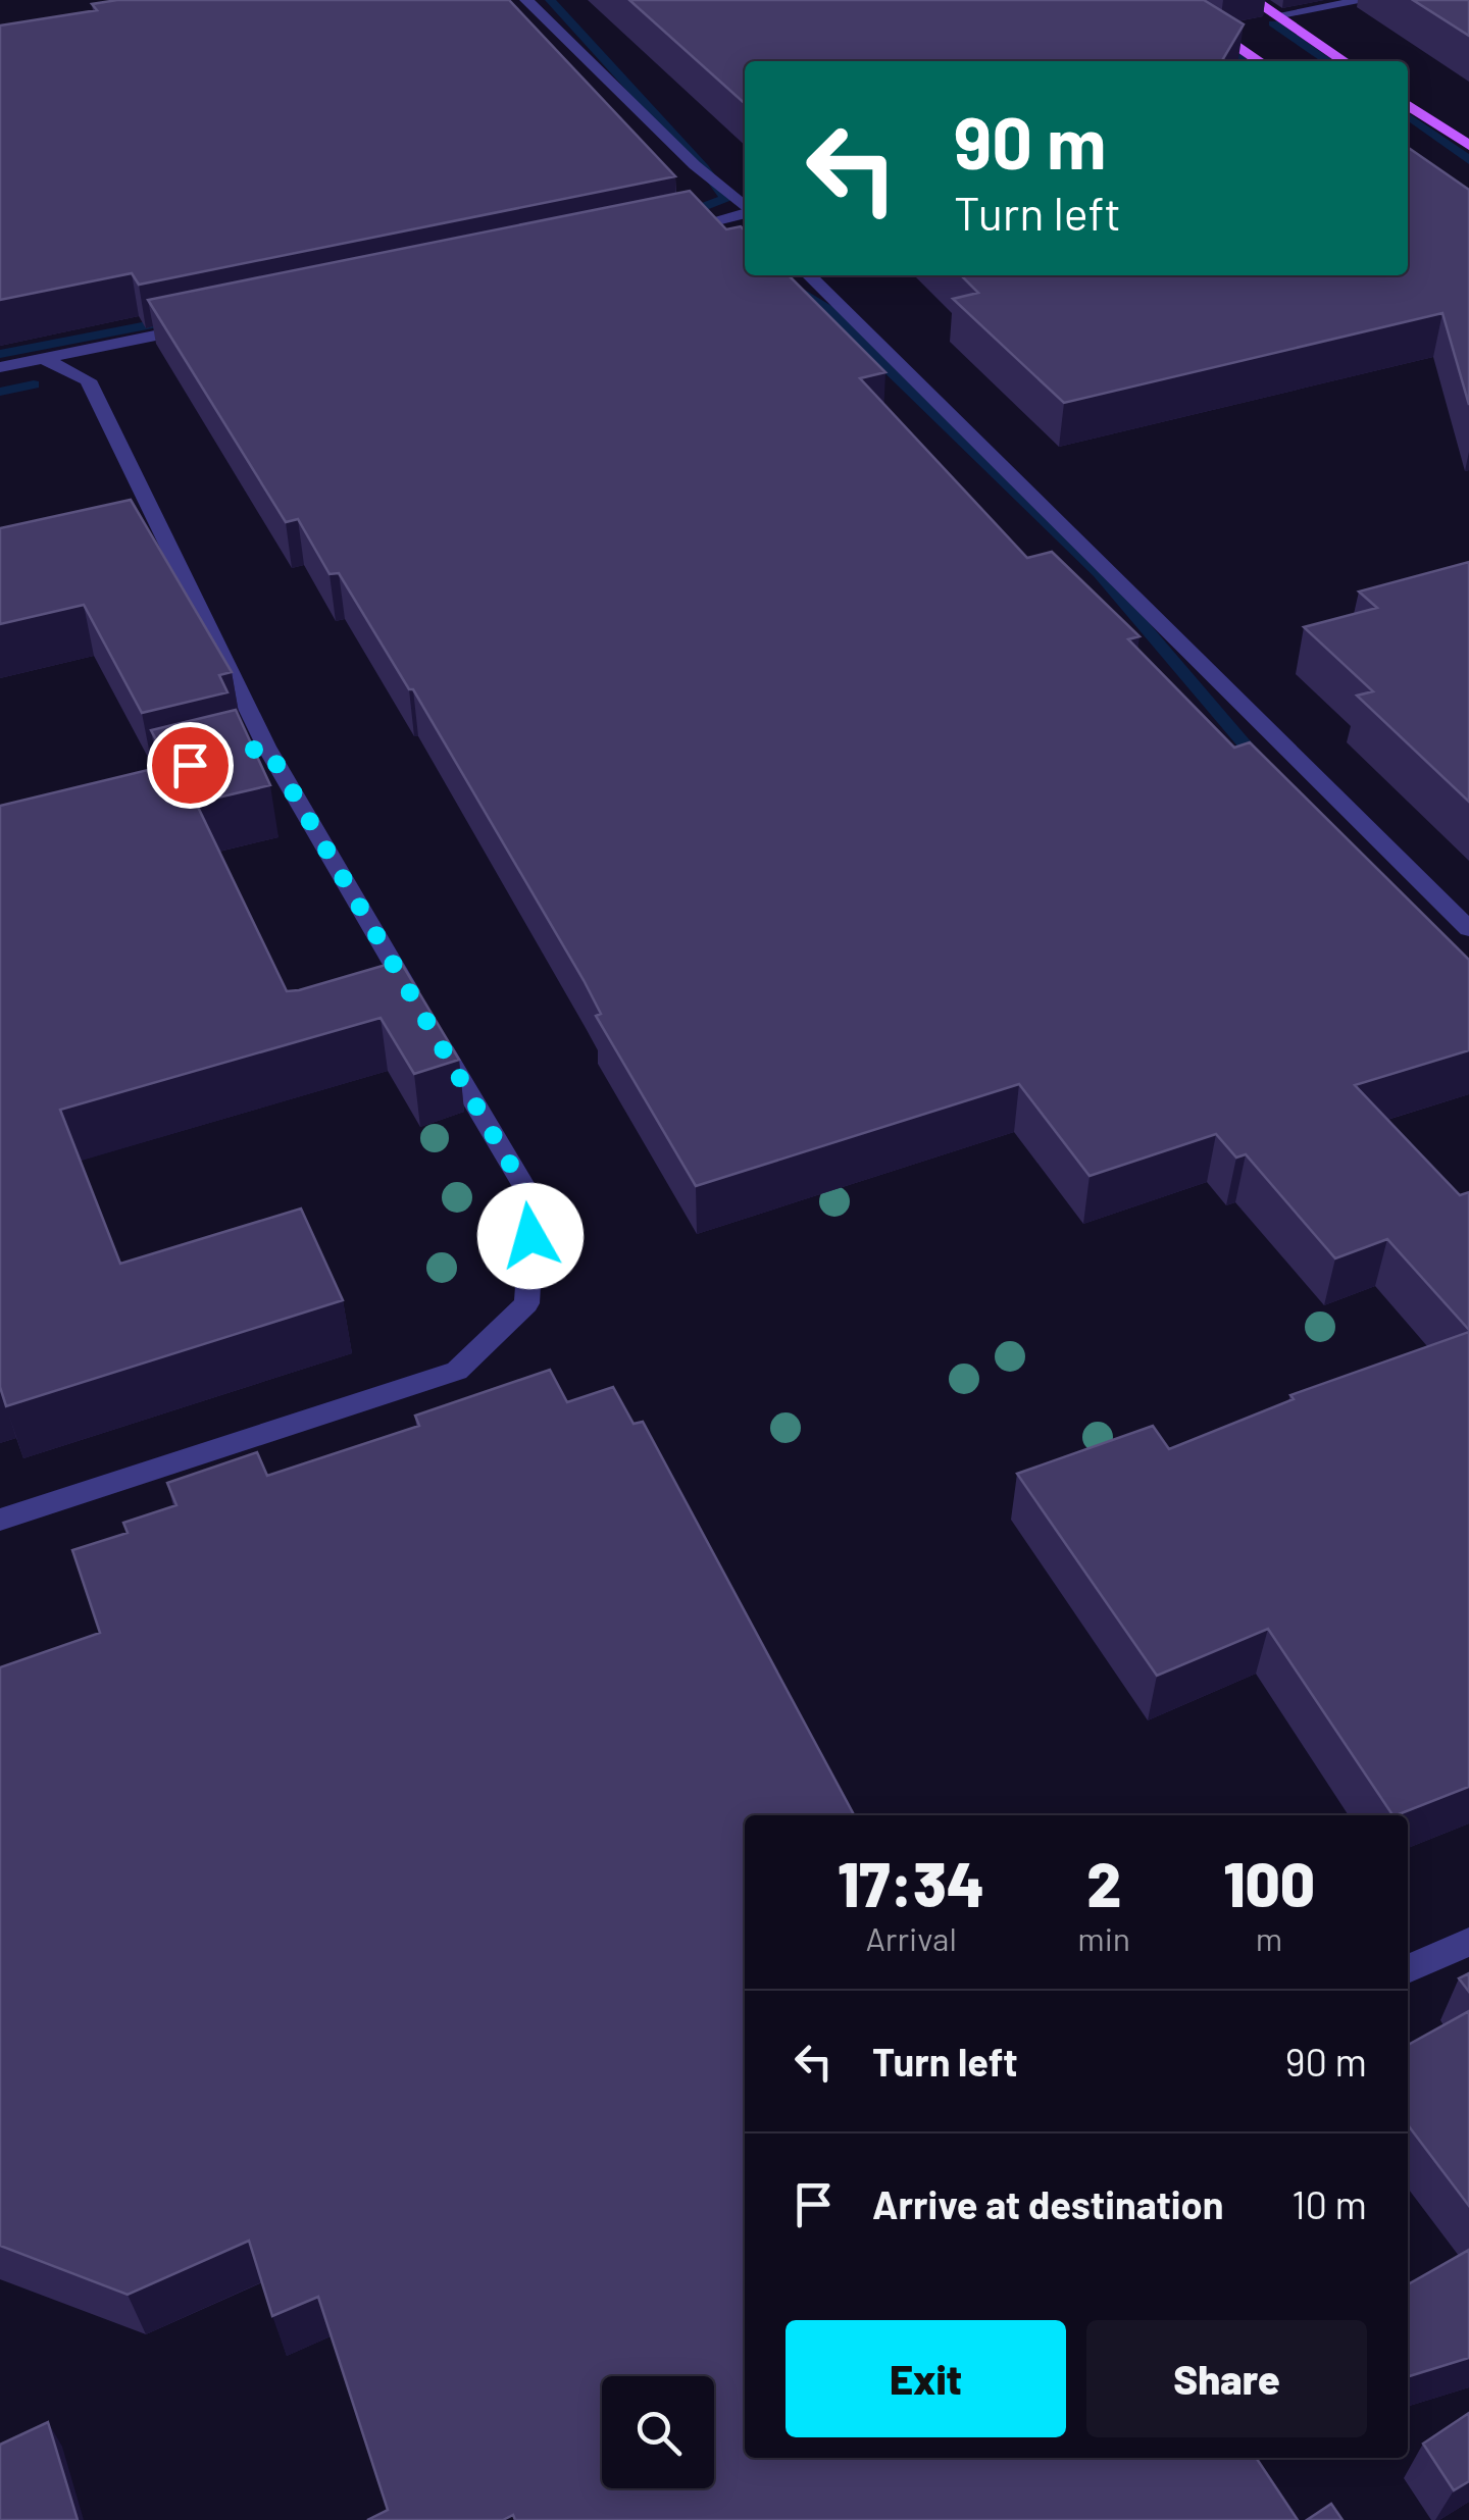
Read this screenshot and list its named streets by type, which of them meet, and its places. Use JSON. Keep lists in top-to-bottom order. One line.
{"page":{"turn":["90 m","Turn left"],"eta":["17:34","Arrival","2","min","100","m"],"list":[{"name":"Turn left","value":"90 m"},{"name":"Arrive at destination","value":"10 m"}],"buttons":["Exit","Share"]}}
